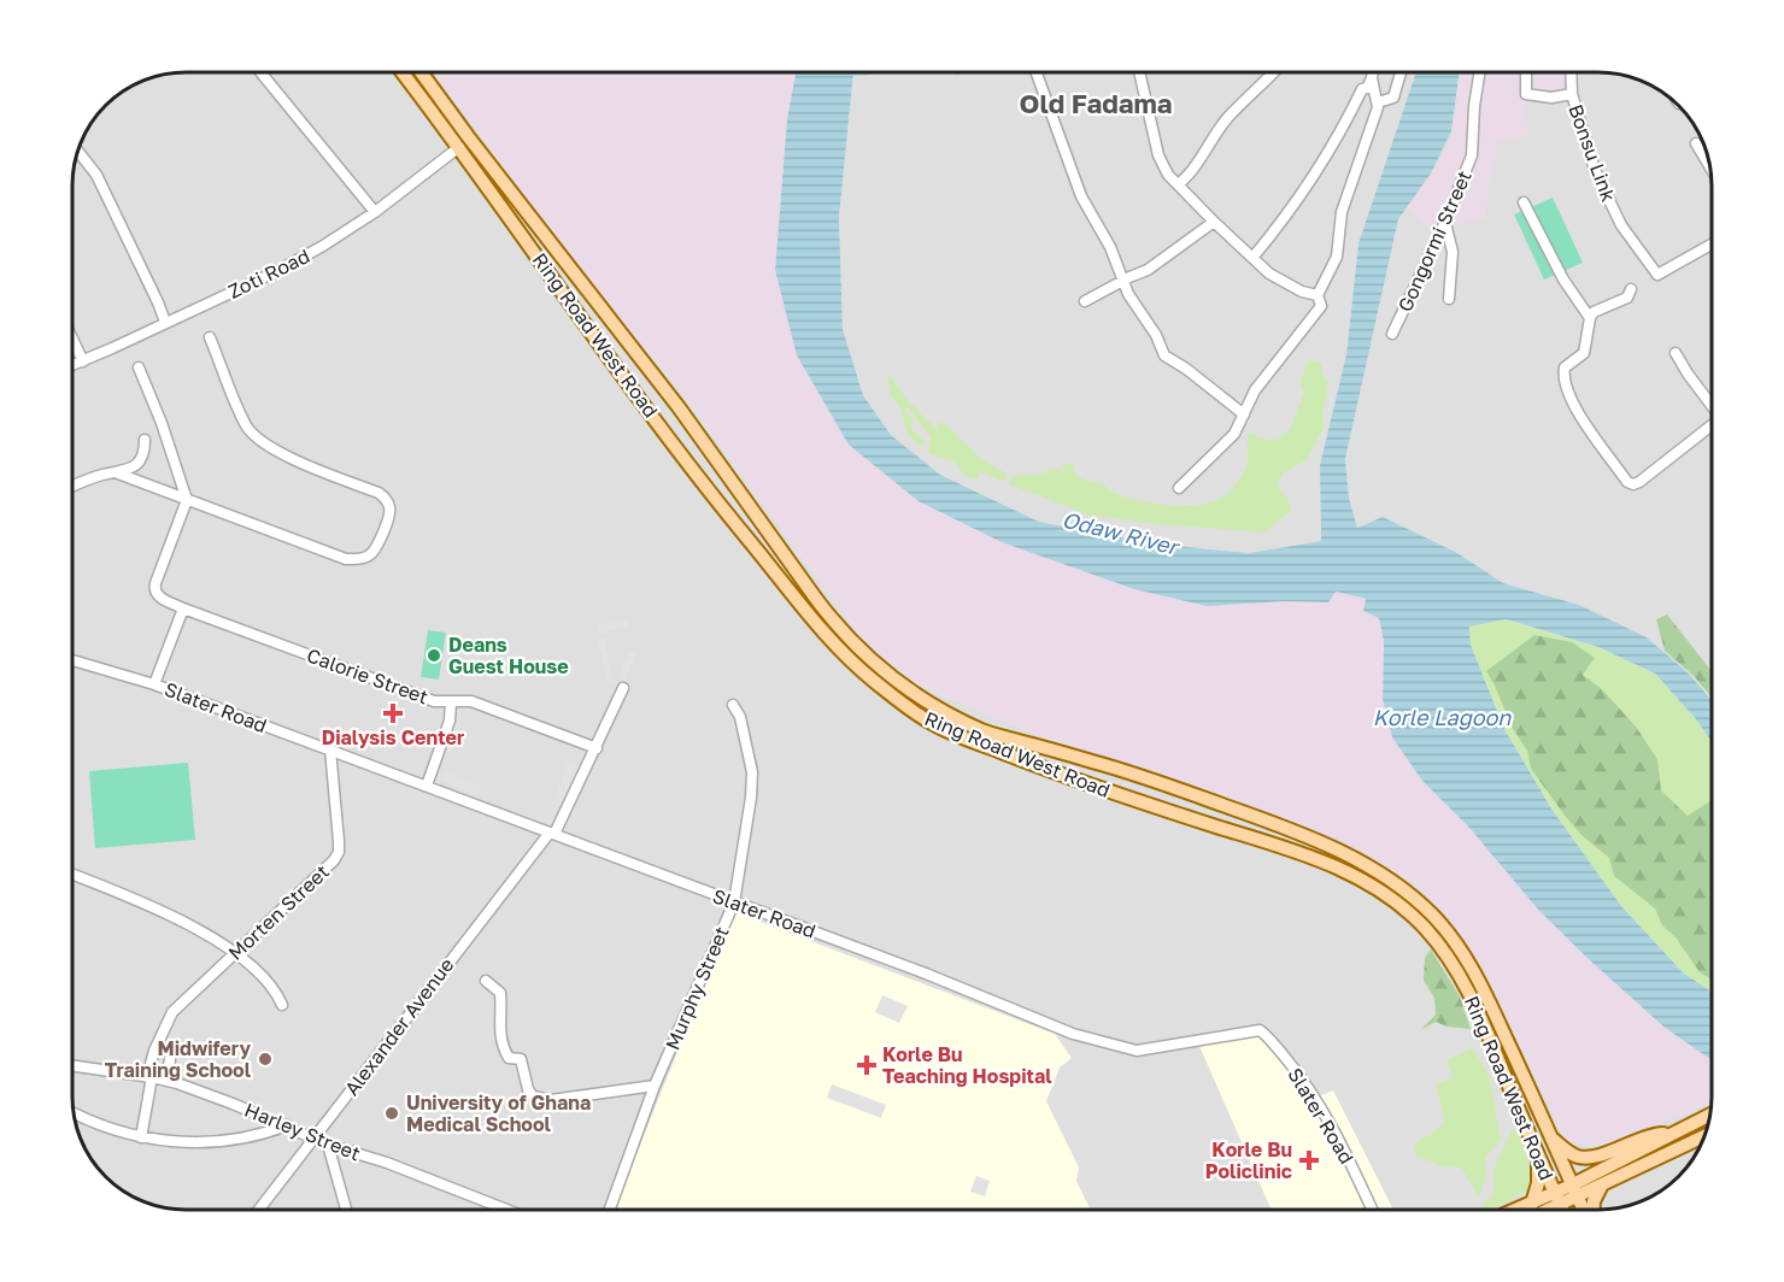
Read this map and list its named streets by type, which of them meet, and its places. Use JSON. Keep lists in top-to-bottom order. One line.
{"streets":{"main road":["Ring Road West Road"],"street":["Bonsu Link","Gongormi Street","Zoti Road","Calorie Street","Slater Road","Morten Street","Murphy Street","Alexander Avenue","Harley Street"]},"crossings":[["Zoti Road","Ring Road West Road"],["Calorie Street","Alexander Avenue"],["Slater Road","Morten Street"],["Slater Road","Murphy Street"],["Slater Road","Alexander Avenue"],["Morten Street","Harley Street"],["Alexander Avenue","Harley Street"]],"districts":["Old Fadama"],"water":["Odaw River","Korle Lagoon"],"places":{"other":["Deans Guest House","Midwifery Training School","University of Ghana Medical School"],"health":["Dialysis Center","Korle Bu Teaching Hospital","Korle Bu Policlinic"]}}
